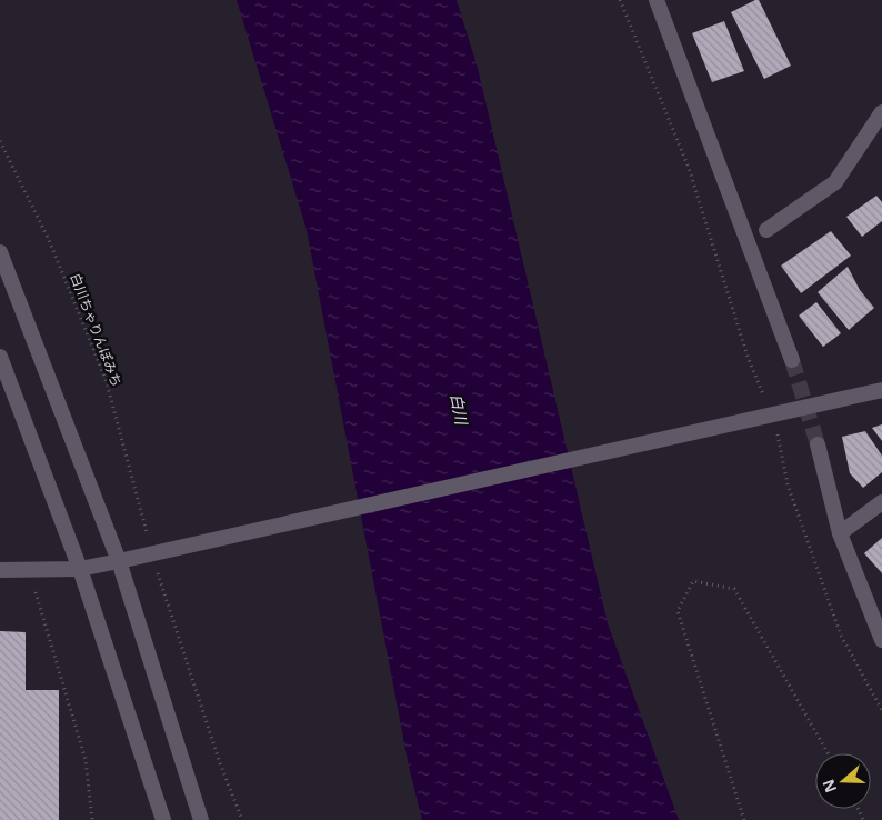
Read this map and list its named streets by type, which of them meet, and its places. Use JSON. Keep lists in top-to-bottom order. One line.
{"streets":{"path":["白川ちゃりんぽみち"]},"water":["白川"],"north":"left"}
